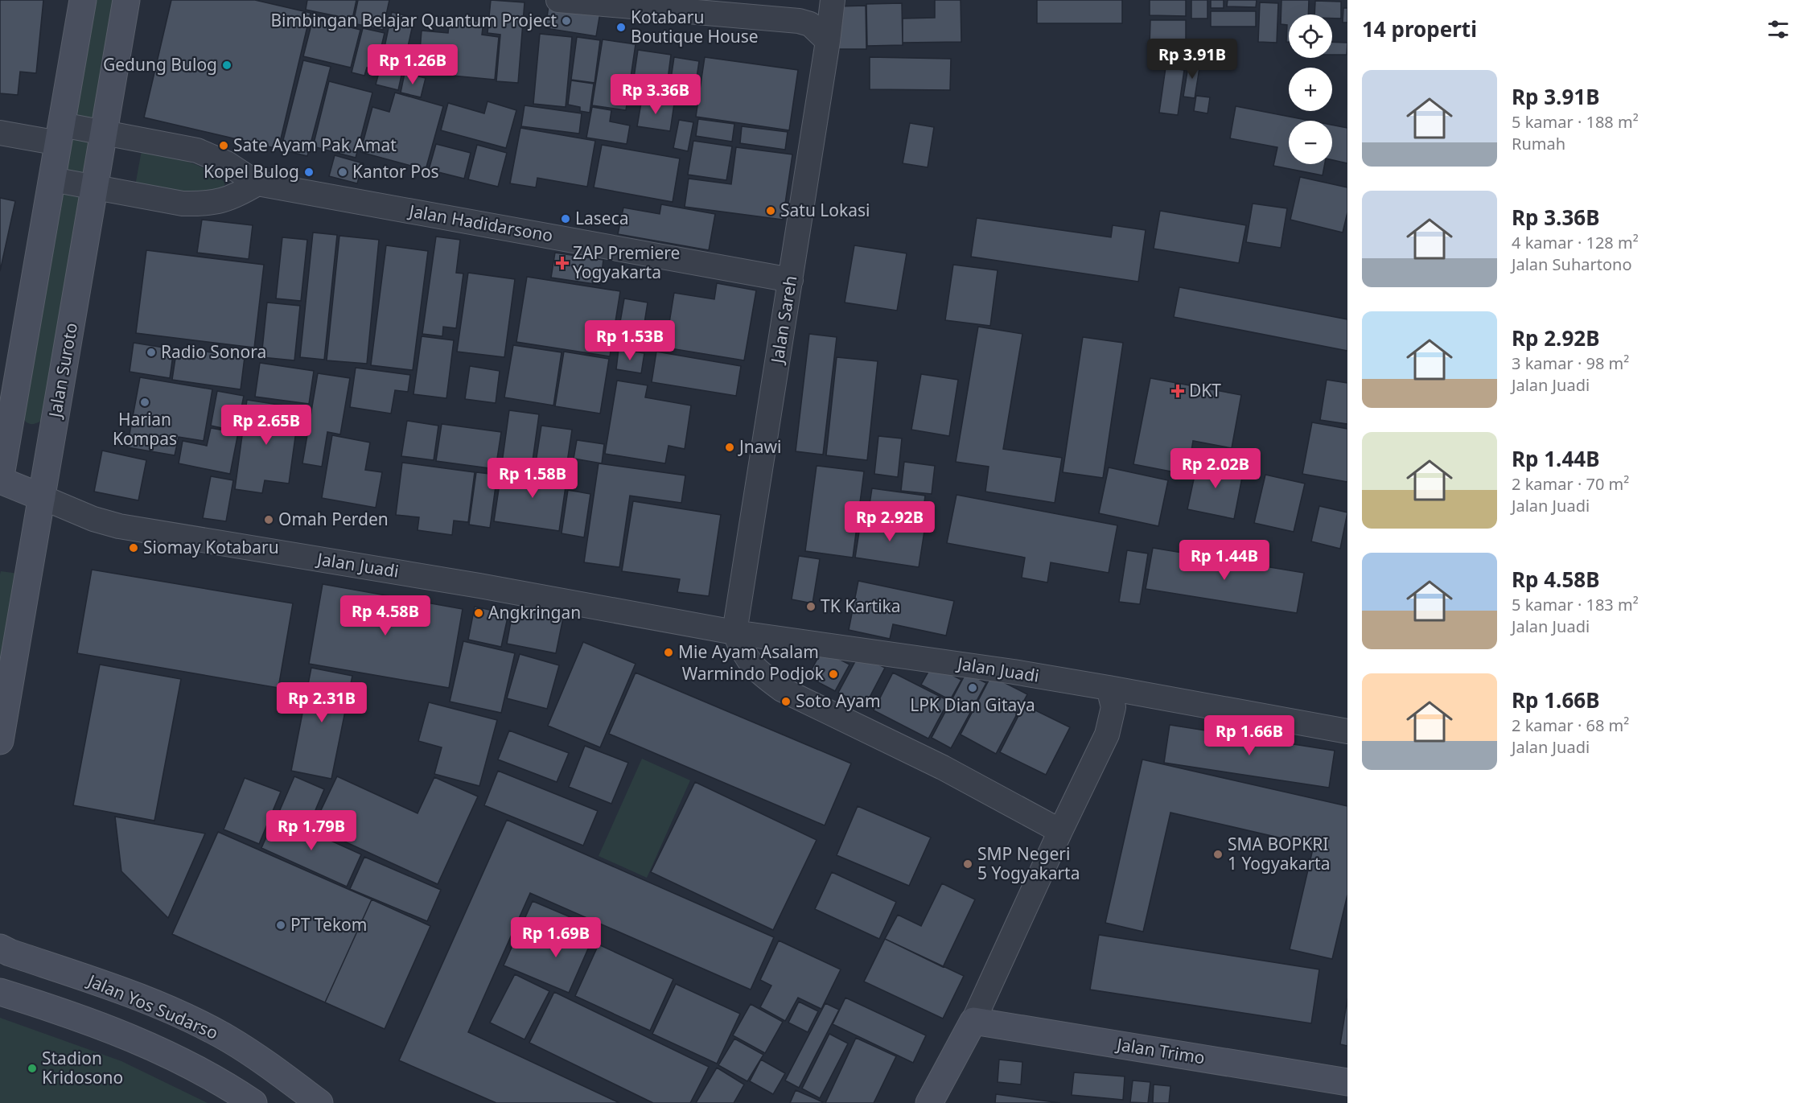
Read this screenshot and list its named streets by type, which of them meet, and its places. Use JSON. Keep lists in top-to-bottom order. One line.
{"streets":{"main road":["Jalan Suroto","Jalan Yos Sudarso","Jalan Trimo"],"street":["Jalan Hadidarsono","Jalan Sareh","Jalan Juadi"]},"crossings":[["Jalan Hadidarsono","Jalan Sareh"],["Jalan Hadidarsono","Jalan Suroto"],["Jalan Sareh","Jalan Juadi"],["Jalan Suroto","Jalan Juadi"]],"places":{"other":["Bimbingan Belajar Quantum Project","Kotabaru Boutique House","Gedung Bulog","Sate Ayam Pak Amat","Kopel Bulog","Kantor Pos","Satu Lokasi","Laseca","Radio Sonora","Harian Kompas","Jnawi","Omah Perden","Siomay Kotabaru","TK Kartika","Angkringan","Mie Ayam Asalam","Warmindo Podjok","LPK Dian Gitaya","Soto Ayam","SMA BOPKRI 1 Yogyakarta","SMP Negeri 5 Yogyakarta","PT Tekom","Stadion Kridosono"],"health":["ZAP Premiere Yogyakarta","DKT"]},"page":{"heading":"14 properti","map_buttons":["+","−"],"price":["Rp 3.91B","Rp 1.26B","Rp 3.36B","Rp 1.53B","Rp 2.65B","Rp 2.02B","Rp 1.58B","Rp 2.92B","Rp 1.44B","Rp 4.58B","Rp 2.31B","Rp 1.66B","Rp 1.79B","Rp 1.69B"],"list":[{"name":"Rp 3.91B","note":"5 kamar · 188 m² · Rumah"},{"name":"Rp 3.36B","note":"4 kamar · 128 m² · Jalan Suhartono"},{"name":"Rp 2.92B","note":"3 kamar · 98 m² · Jalan Juadi"},{"name":"Rp 1.44B","note":"2 kamar · 70 m² · Jalan Juadi"},{"name":"Rp 4.58B","note":"5 kamar · 183 m² · Jalan Juadi"},{"name":"Rp 1.66B","note":"2 kamar · 68 m² · Jalan Juadi"}]}}
